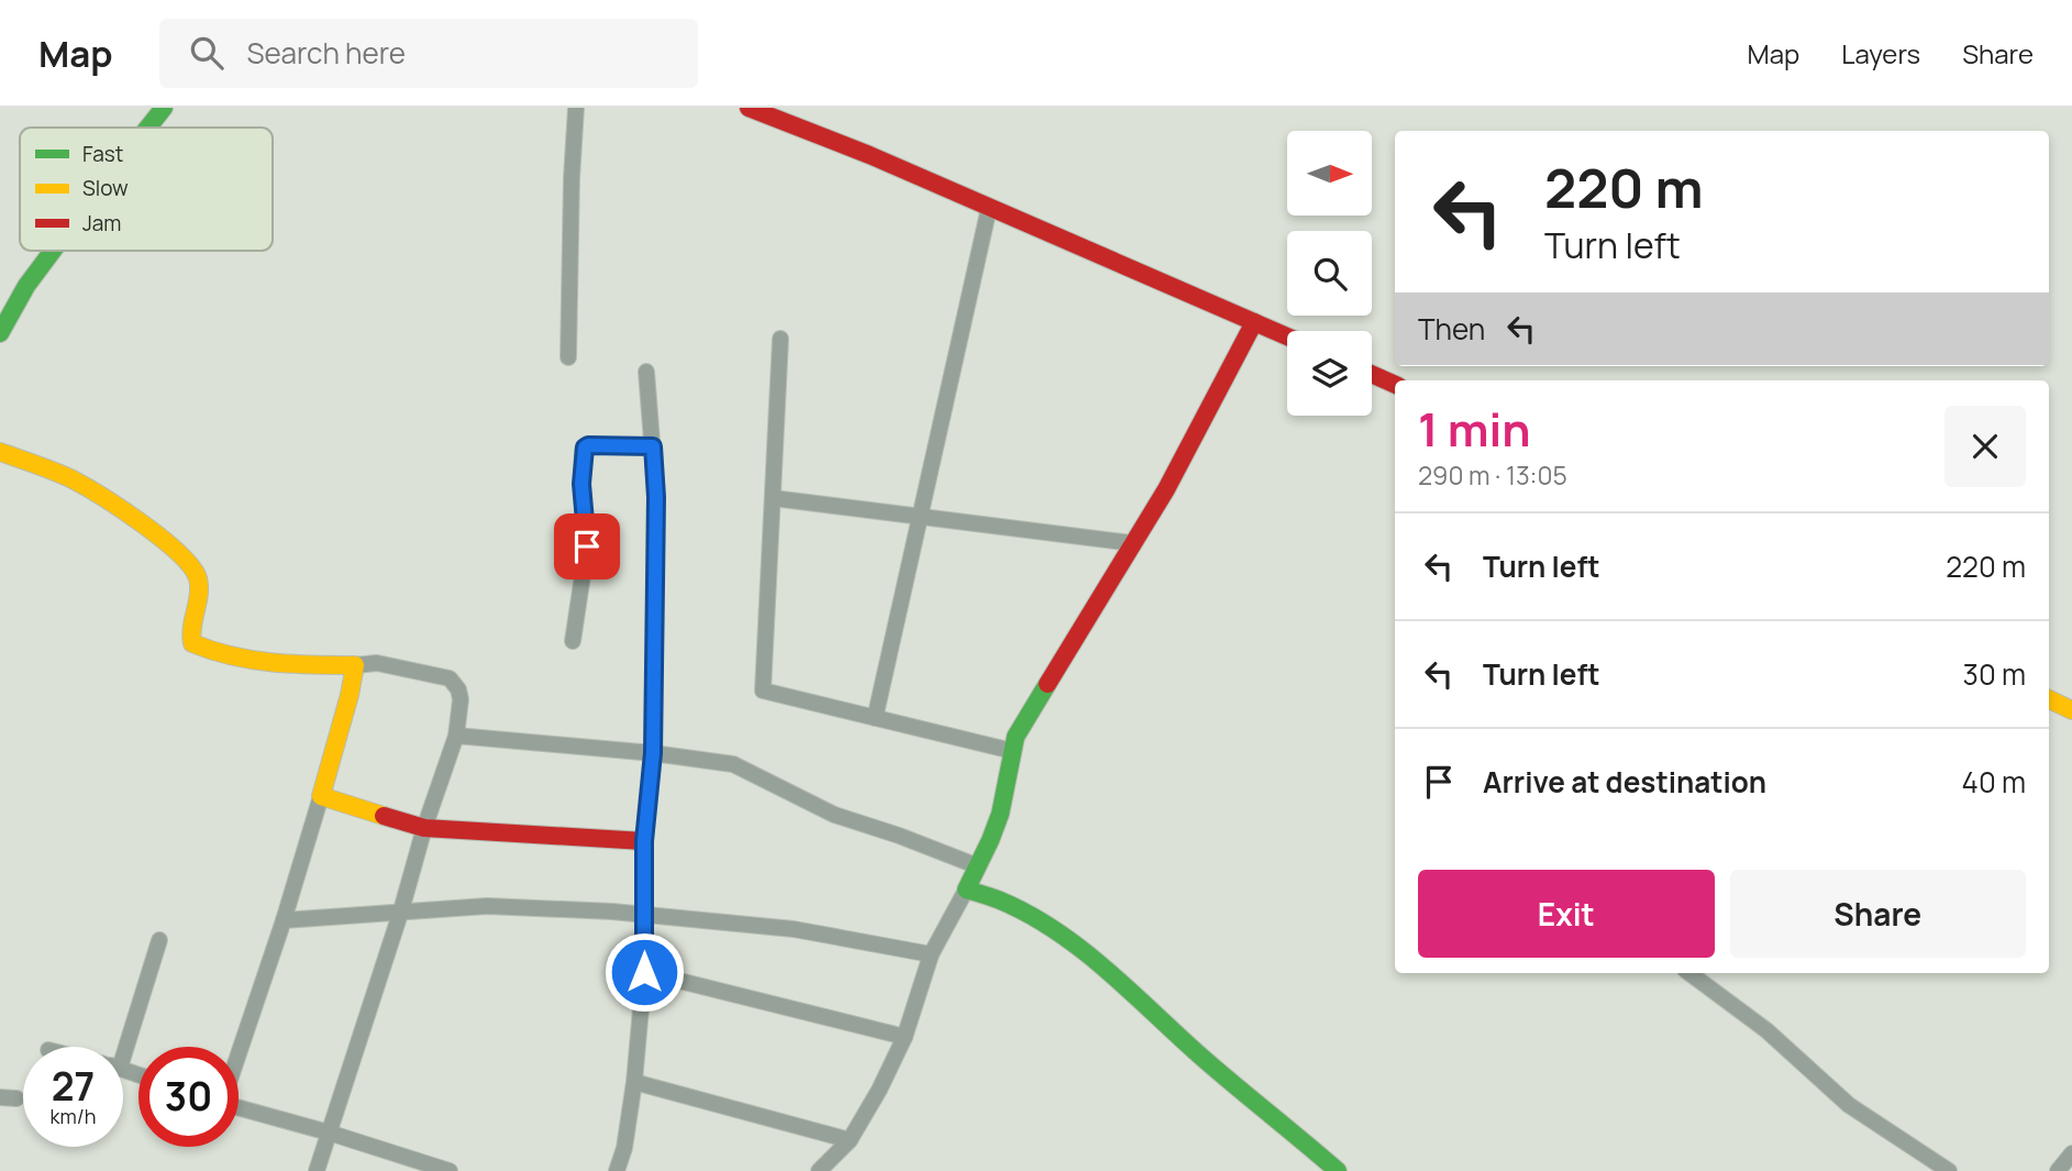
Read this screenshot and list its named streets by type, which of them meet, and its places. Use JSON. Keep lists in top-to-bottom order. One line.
{"legend":["Fast","Slow","Jam"],"north":"right","page":{"header":"Map","search":"Search here","nav":["Map","Layers","Share"],"turn":["220 m","Turn left"],"then":"Then","heading":["1 min","290 m · 13:05"],"list":[{"name":"Turn left","value":"220 m"},{"name":"Turn left","value":"30 m"},{"name":"Arrive at destination","value":"40 m"}],"buttons":["Exit","Share"],"speed":"27 km/h","limit":"30"}}
